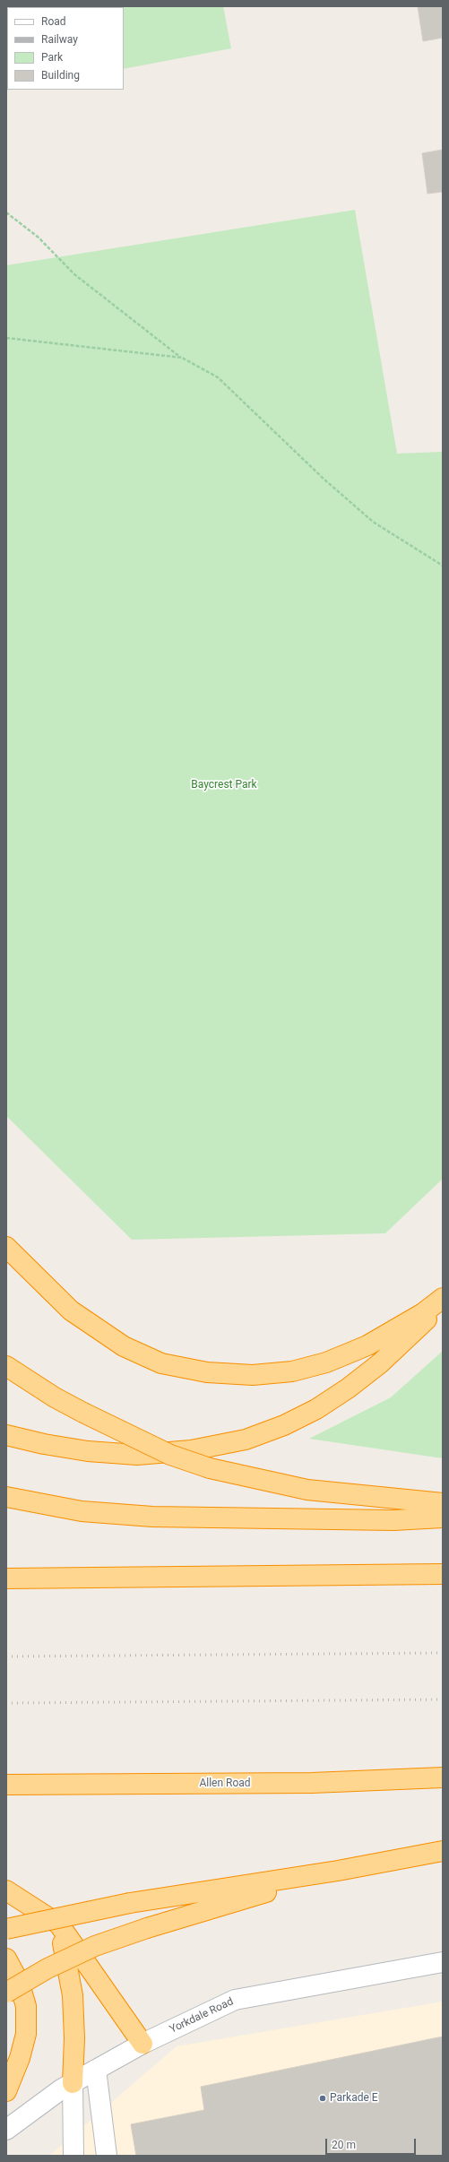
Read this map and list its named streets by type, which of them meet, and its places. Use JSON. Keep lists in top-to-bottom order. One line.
{"streets":{"highway":["Allen Road"],"street":["Yorkdale Road"]},"parks":["Baycrest Park"],"places":["Parkade E"],"legend":["Road","Railway","Park","Building"],"scale_bar":"20 m"}
